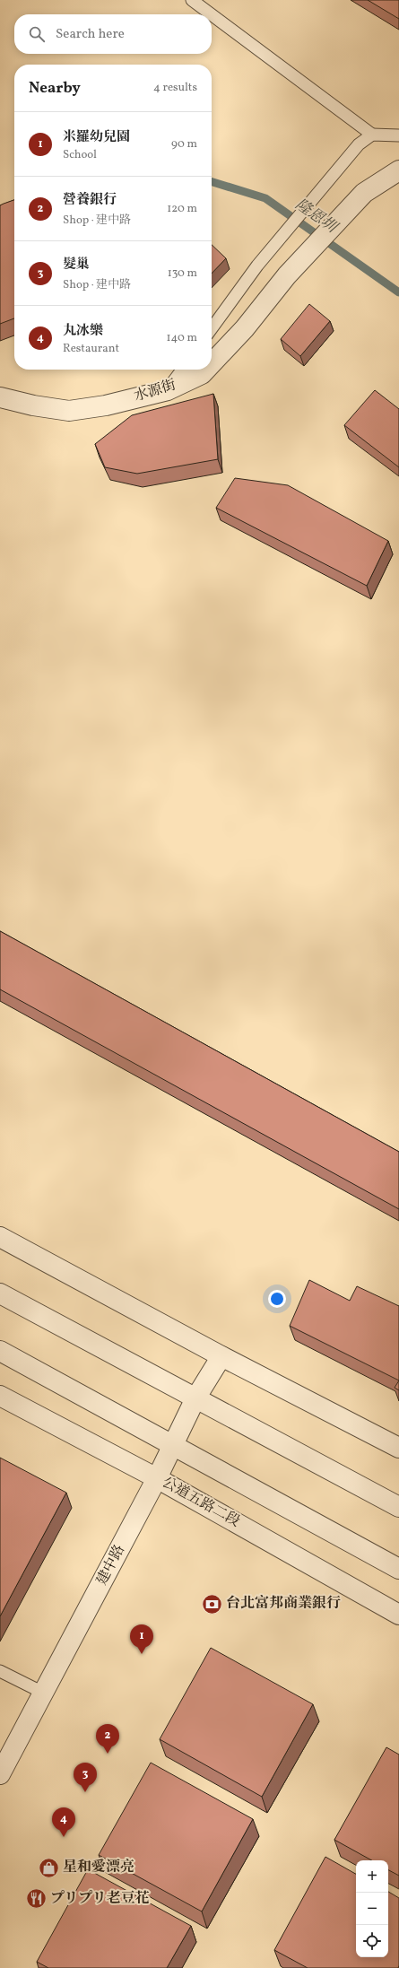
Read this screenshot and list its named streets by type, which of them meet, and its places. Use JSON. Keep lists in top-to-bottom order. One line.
{"streets":{"street":["水源街","公道五路二段","建中路"]},"crossings":[["公道五路二段","建中路"]],"water":["隆恩圳"],"places":{"bank":["台北富邦商業銀行"],"shop":["星和愛漂亮"],"restaurant":["プリプリ老豆花"]},"page":{"search":"Search here","heading":["Nearby","4 results"],"list":[{"mark":"1","name":"米羅幼兒園","note":"School","value":"90 m"},{"mark":"2","name":"營養銀行","note":"Shop · 建中路","value":"120 m"},{"mark":"3","name":"髮巢","note":"Shop · 建中路","value":"130 m"},{"mark":"4","name":"丸冰樂","note":"Restaurant","value":"140 m"}],"pins":["1","2","3","4"],"map_buttons":["+","−"]}}
